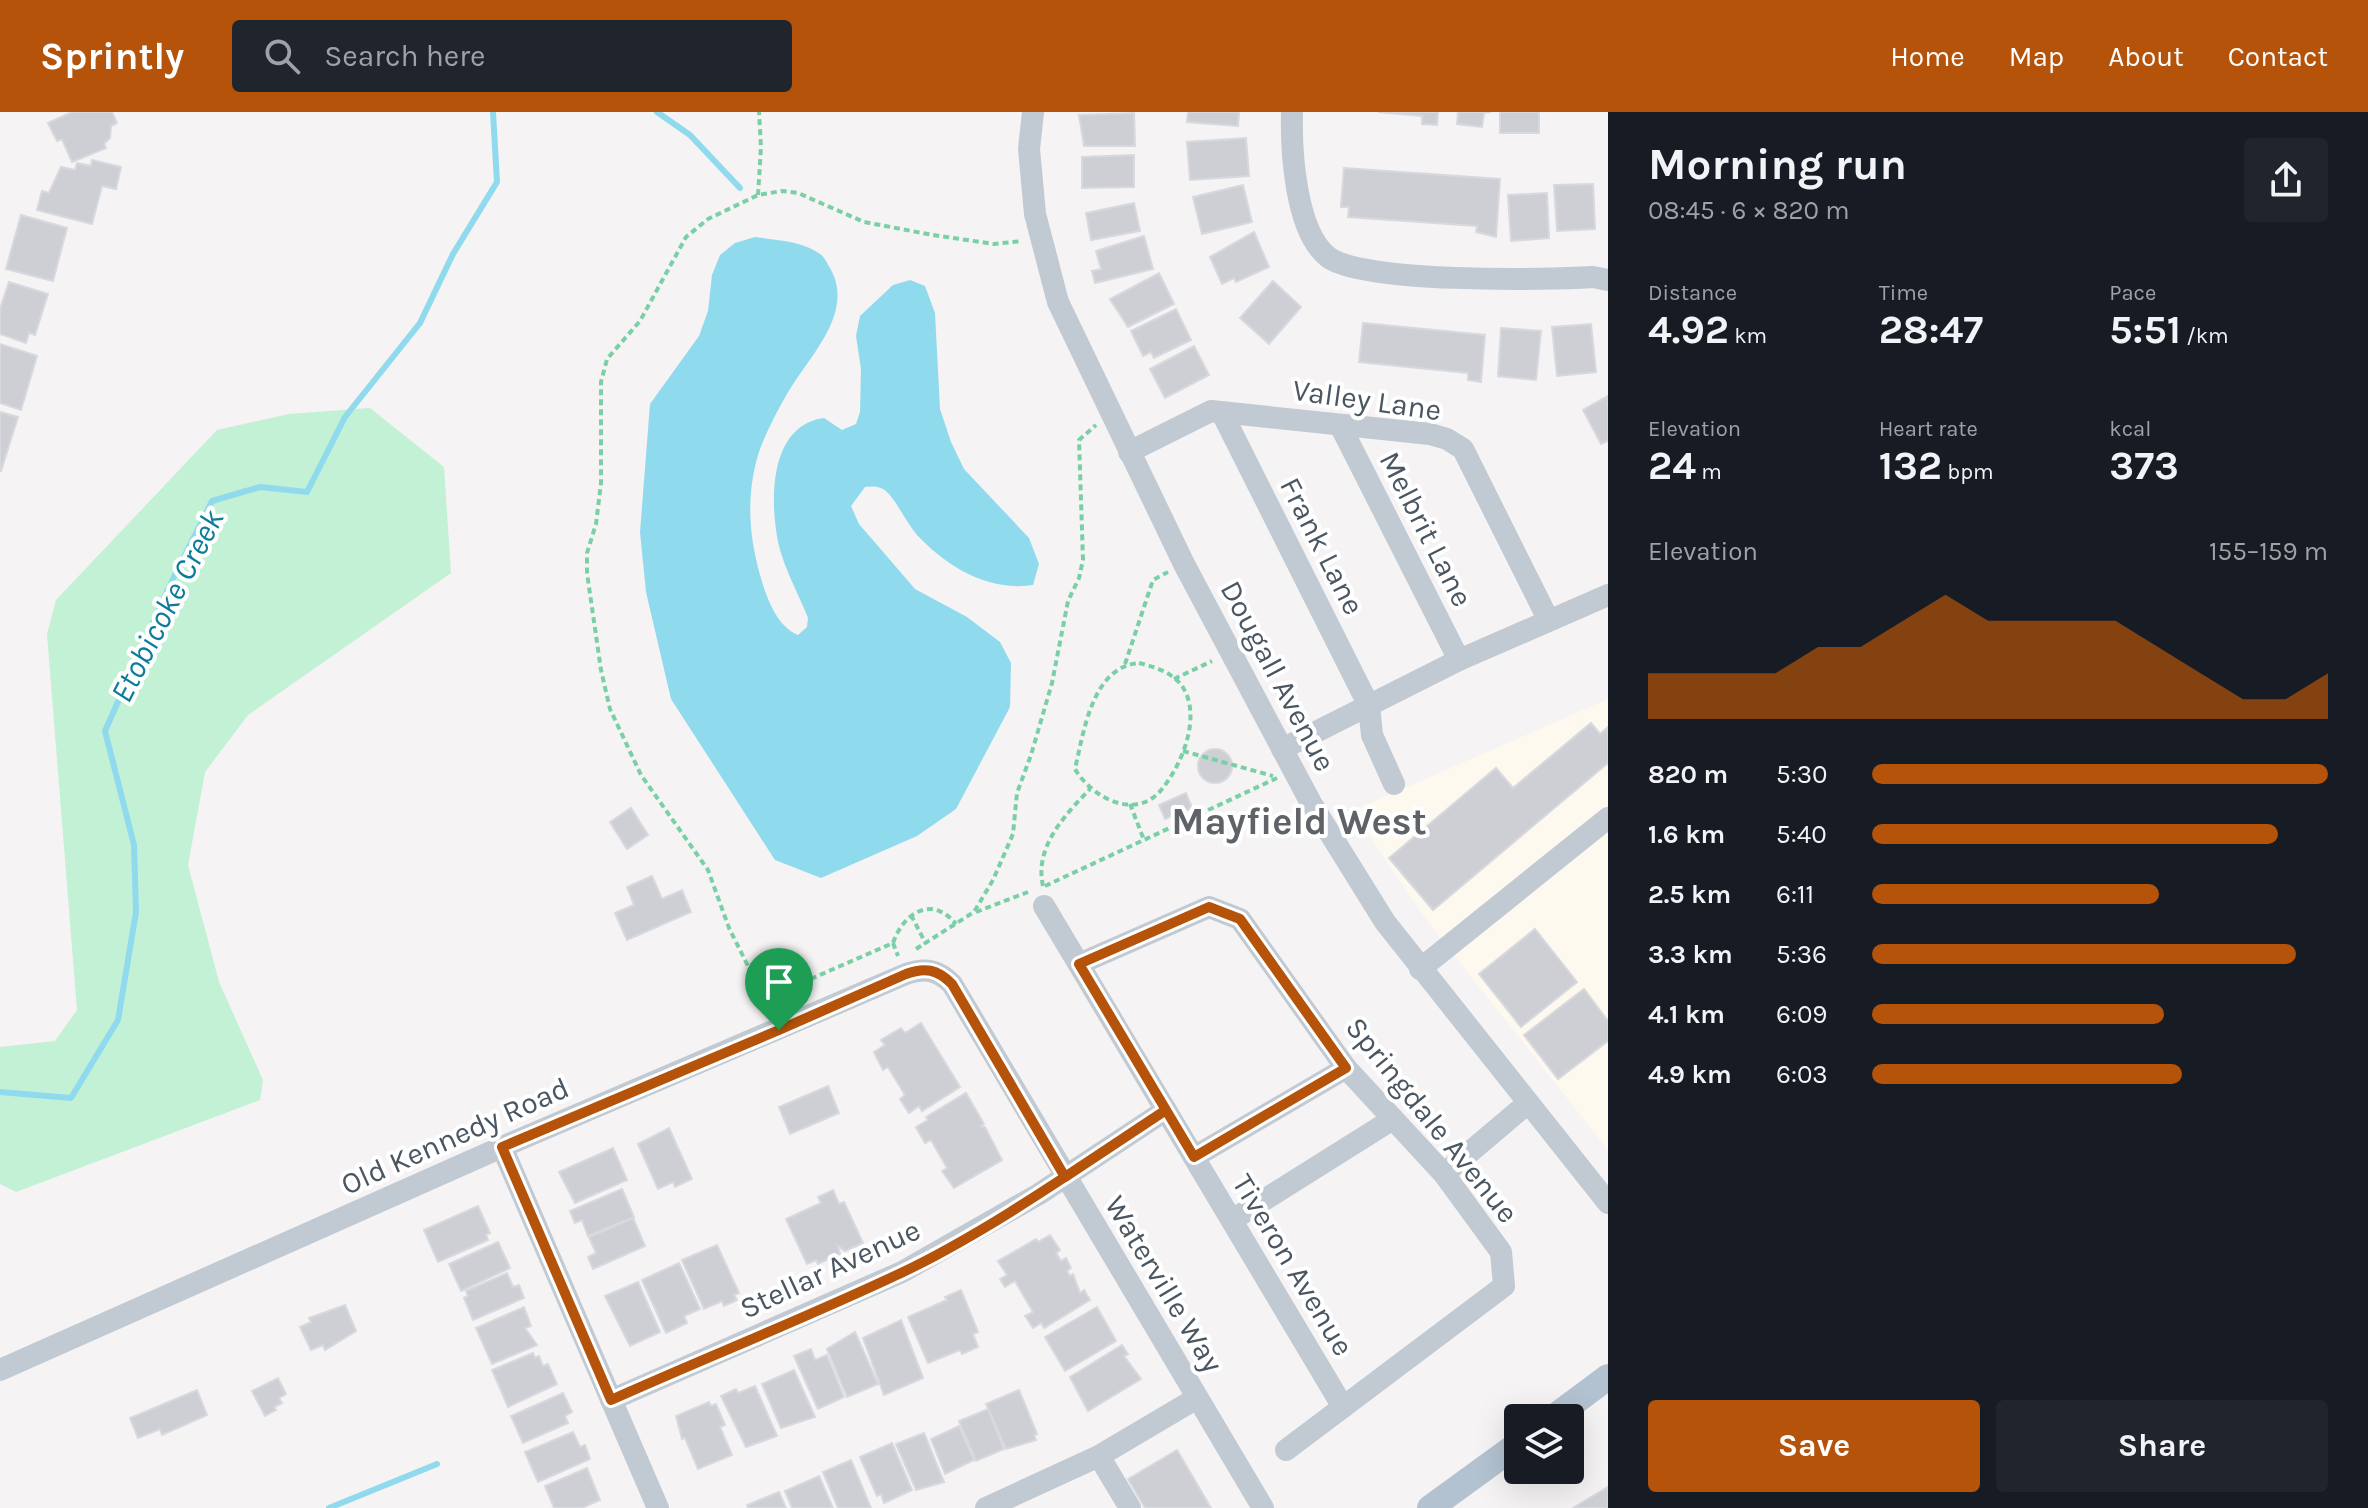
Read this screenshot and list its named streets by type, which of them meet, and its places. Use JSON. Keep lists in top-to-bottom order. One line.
{"streets":{"street":["Valley Lane","Melbrit Lane","Frank Lane","Dougall Avenue","Springdale Avenue","Old Kennedy Road","Tiveron Avenue","Stellar Avenue","Waterville Way"]},"crossings":[["Valley Lane","Melbrit Lane"],["Valley Lane","Frank Lane"],["Valley Lane","Dougall Avenue"],["Springdale Avenue","Tiveron Avenue"],["Old Kennedy Road","Waterville Way"],["Tiveron Avenue","Stellar Avenue"],["Stellar Avenue","Waterville Way"]],"districts":["Mayfield West"],"water":["Etobicoke Creek"],"page":{"header":"Sprintly","search":"Search here","nav":["Home","Map","About","Contact"],"heading":["Morning run","08:45 · 6 × 820 m"],"stats":[["Distance","4.92 km"],["Time","28:47"],["Pace","5:51 /km"],["Elevation","24 m"],["Heart rate","132 bpm"],["kcal","373"]],"chart":["Elevation","155–159 m"],"list":[{"name":"820 m","note":"5:30"},{"name":"1.6 km","note":"5:40"},{"name":"2.5 km","note":"6:11"},{"name":"3.3 km","note":"5:36"},{"name":"4.1 km","note":"6:09"},{"name":"4.9 km","note":"6:03"}],"buttons":["Save","Share"]}}
